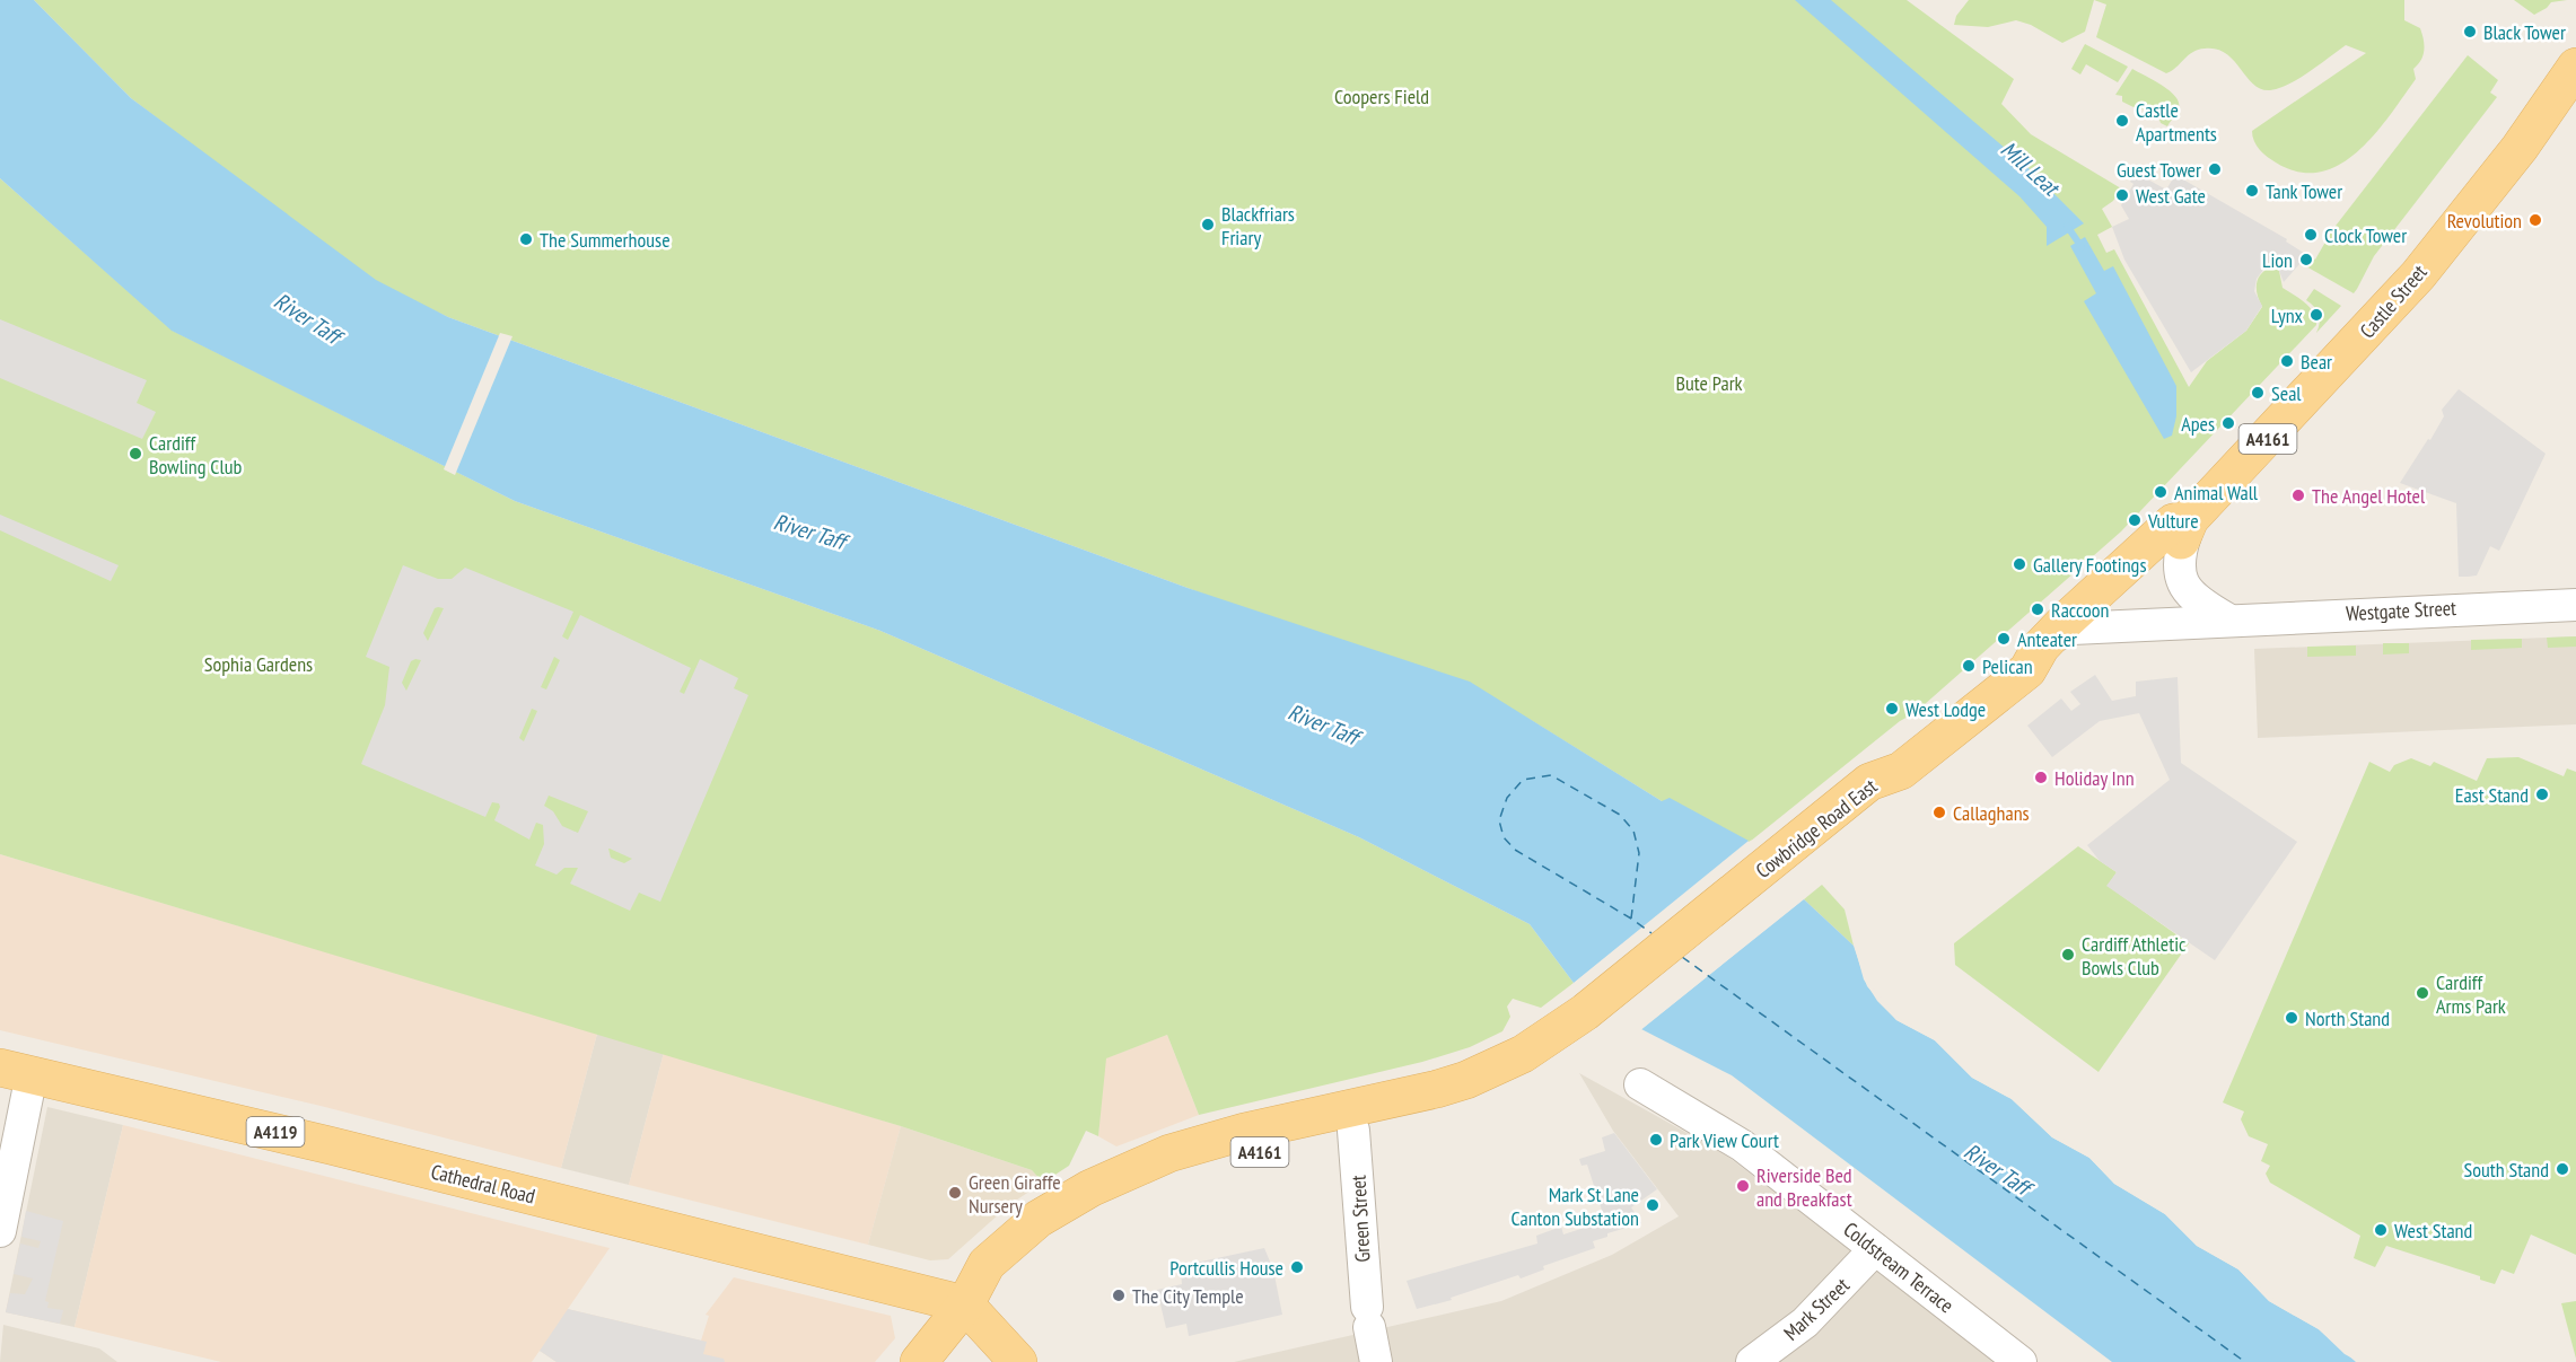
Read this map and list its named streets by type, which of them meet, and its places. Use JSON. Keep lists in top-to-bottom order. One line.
{"streets":{"main road":["Castle Street","A4161","Cowbridge Road East","A4119","Cathedral Road"],"street":["Westgate Street","Green Street","Coldstream Terrace","Mark Street"]},"crossings":[["Castle Street","Westgate Street"],["Castle Street","Cowbridge Road East"],["Cowbridge Road East","Cathedral Road"],["Cowbridge Road East","Green Street"],["Coldstream Terrace","Mark Street"]],"water":["Mill Leat","River Taff"],"parks":["Coopers Field","Bute Park","Sophia Gardens"],"places":["Black Tower","Castle Apartments","Guest Tower","Tank Tower","West Gate","Revolution","Blackfriars Friary","Clock Tower","The Summerhouse","Lion","Lynx","Bear","Seal","Apes","Cardiff Bowling Club","Animal Wall","The Angel Hotel","Vulture","Gallery Footings","Raccoon","Anteater","Pelican","West Lodge","Holiday Inn","East Stand","Callaghans","Cardiff Athletic Bowls Club","Cardiff Arms Park","North Stand","Park View Court","South Stand","Riverside Bed and Breakfast","Green Giraffe Nursery","Mark St Lane Canton Substation","West Stand","Portcullis House","The City Temple"]}
